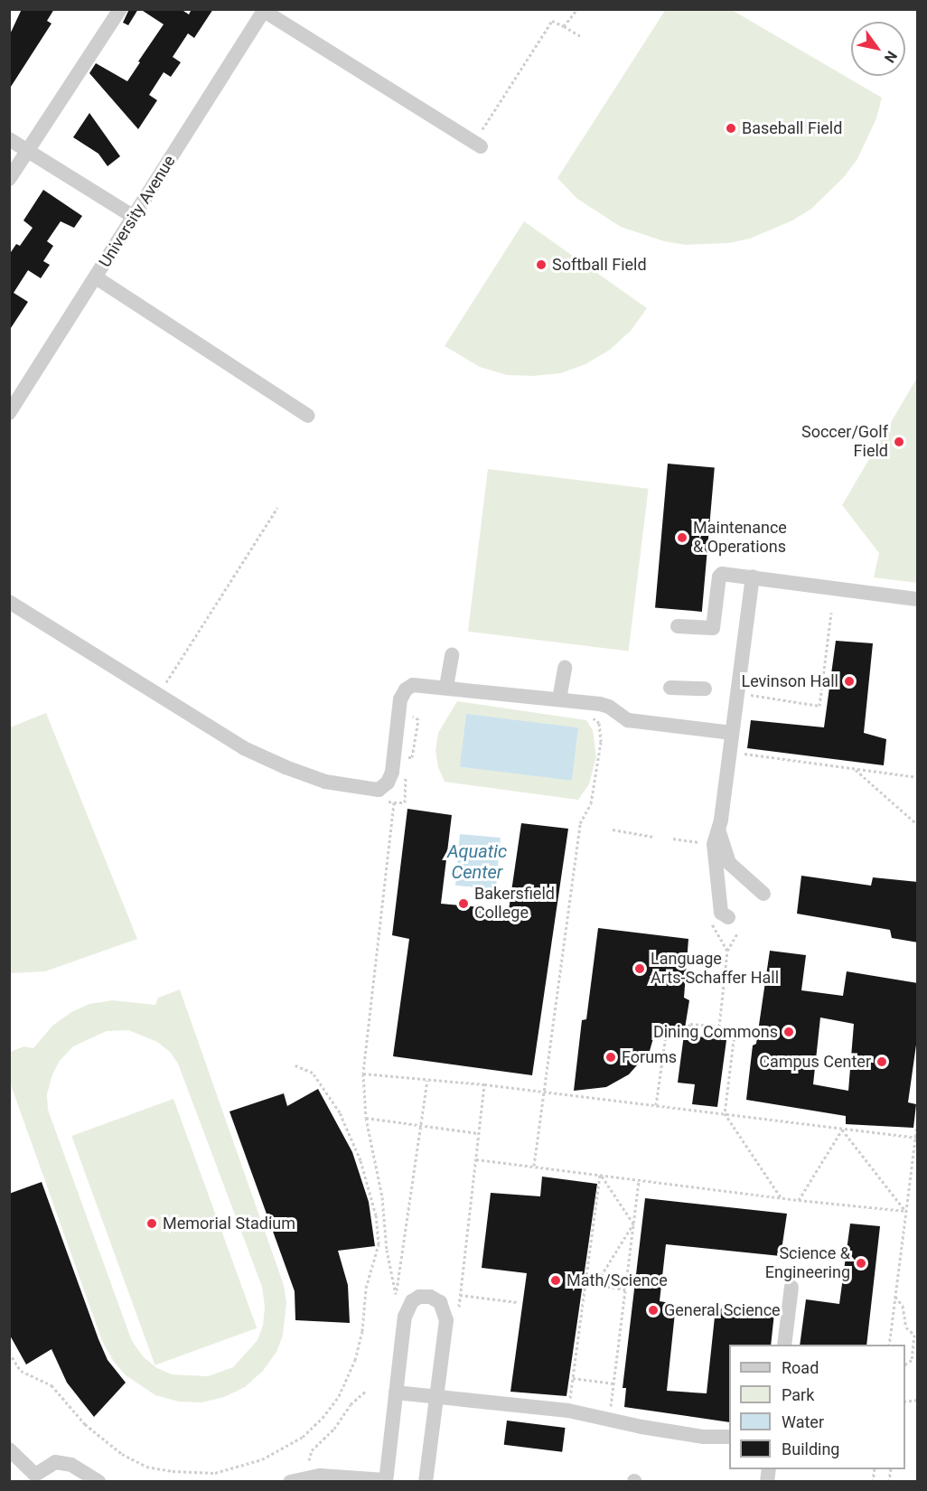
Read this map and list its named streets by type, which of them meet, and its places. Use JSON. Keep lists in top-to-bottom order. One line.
{"streets":{"street":["University Avenue"]},"water":["Aquatic Center"],"places":["Baseball Field","Softball Field","Soccer/Golf Field","Maintenance & Operations","Levinson Hall","Bakersfield College","Language Arts-Schaffer Hall","Dining Commons","Forums","Campus Center","Memorial Stadium","Science & Engineering","Math/Science","General Science"],"legend":["Road","Park","Water","Building"],"north":"bottom right"}
